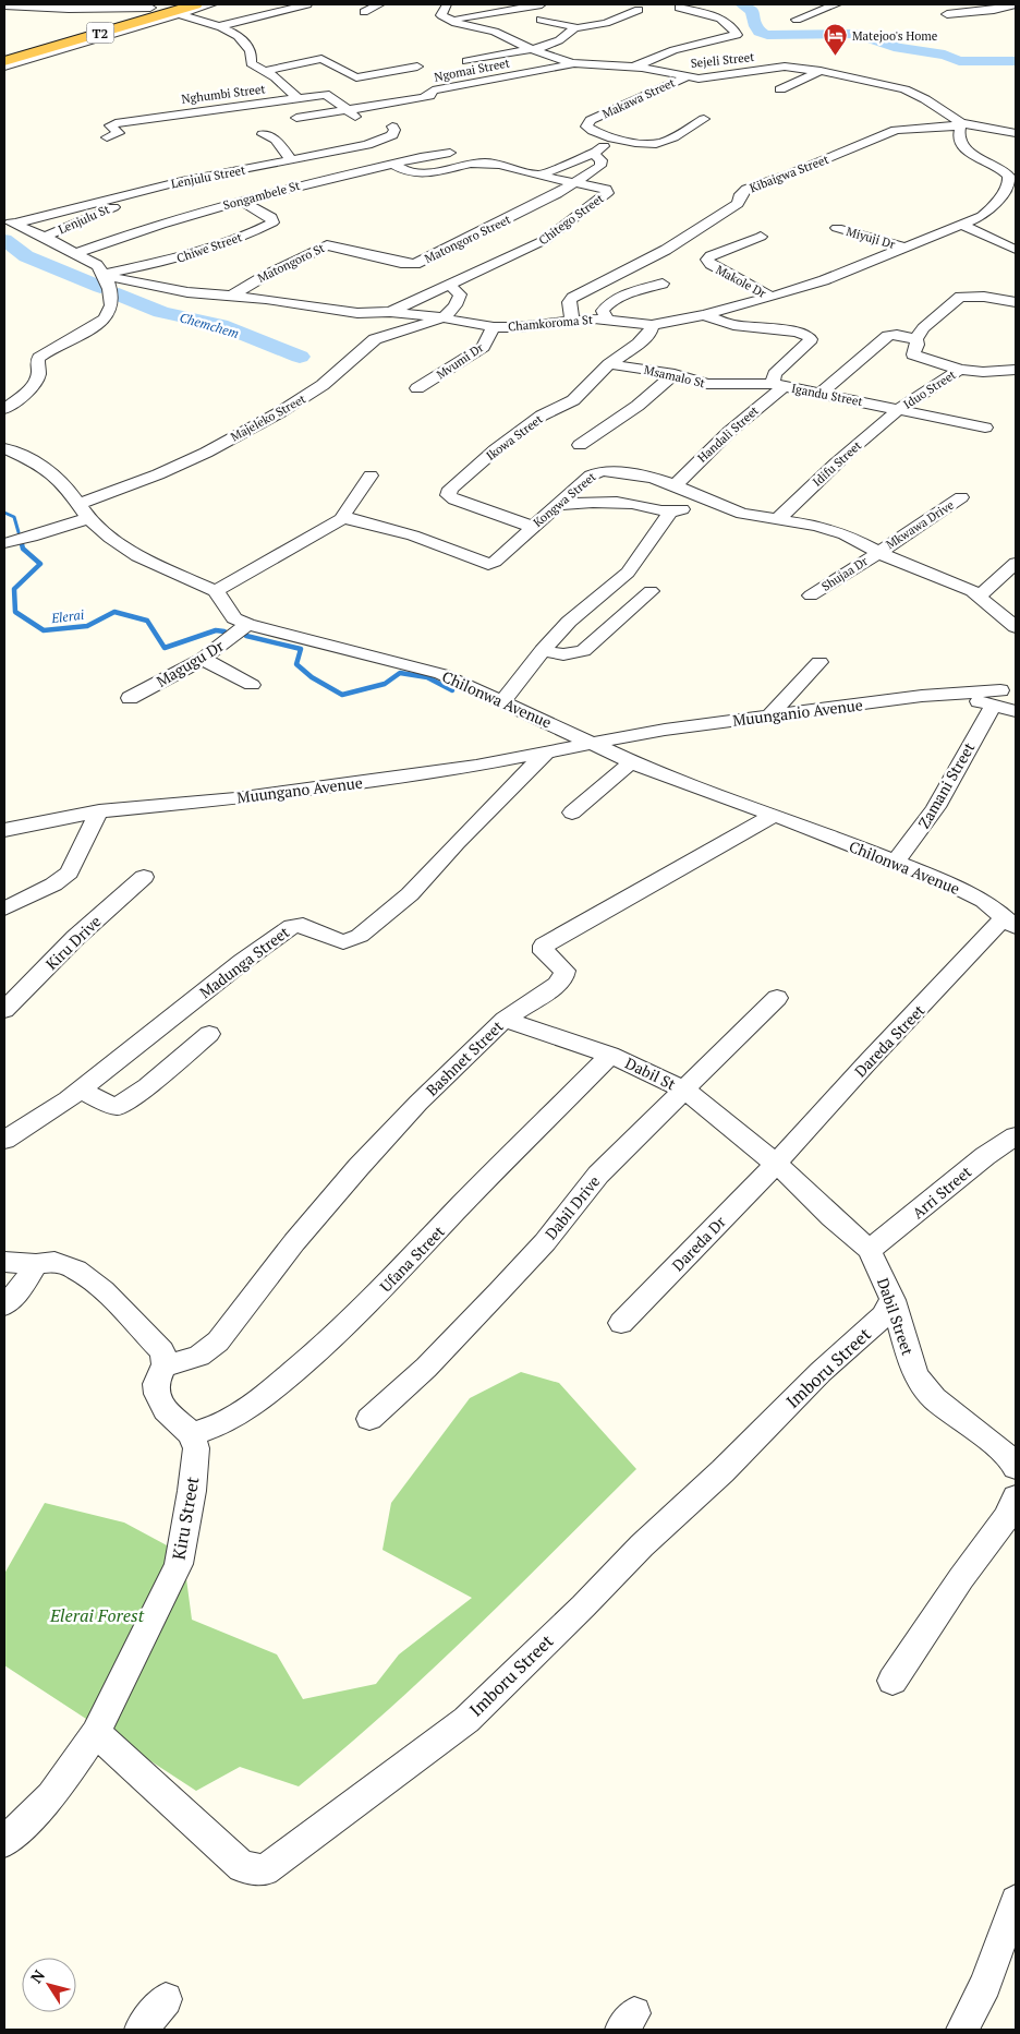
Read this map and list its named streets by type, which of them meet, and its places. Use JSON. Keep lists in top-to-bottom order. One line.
{"streets":{"highway":["T2"],"street":["Sejeli Street","Ngomai Street","Nghumbi Street","Makawa Street","Kibaigwa Street","Lenjulu Street","Songambele St","Lenjulu St","Chitego Street","Miyuji Dr","Matongoro Street","Chiwe Street","Matongoro St","Makole Dr","Chamkoroma St","Mvumi Dr","Msamalo St","Iduo Street","Igandu Street","Majeleko Street","Handali Street","Ikowa Street","Idifu Street","Kongwa Street","Mkwawa Drive","Shujaa Dr","Magugu Dr","Chilonwa Avenue","Muunganio Avenue","Zamani Street","Muungano Avenue","Kiru Drive","Madunga Street","Dareda Street","Bashnet Street","Dabil St","Arri Street","Dabil Drive","Dareda Dr","Ufana Street","Dabil Street","Imboru Street","Kiru Street"]},"crossings":[["Sejeli Street","Ngomai Street"],["Sejeli Street","Makawa Street"],["Sejeli Street","Kibaigwa Street"],["Sejeli Street","Chamkoroma St"],["Ngomai Street","Nghumbi Street"],["Makawa Street","Chitego Street"],["Makawa Street","Matongoro Street"],["Kibaigwa Street","Chamkoroma St"],["Lenjulu Street","Lenjulu St"],["Lenjulu Street","Chitego Street"],["Songambele St","Chitego Street"],["Songambele St","Chiwe Street"],["Chitego Street","Matongoro Street"],["Chitego Street","Chamkoroma St"],["Miyuji Dr","Chamkoroma St"],["Matongoro Street","Matongoro St"],["Chiwe Street","Chamkoroma St"],["Matongoro St","Chamkoroma St"],["Makole Dr","Chamkoroma St"],["Chamkoroma St","Mvumi Dr"],["Chamkoroma St","Igandu Street"],["Chamkoroma St","Majeleko Street"],["Chamkoroma St","Ikowa Street"],["Msamalo St","Igandu Street"],["Msamalo St","Handali Street"],["Msamalo St","Ikowa Street"],["Iduo Street","Igandu Street"],["Iduo Street","Idifu Street"],["Igandu Street","Handali Street"],["Igandu Street","Idifu Street"],["Handali Street","Kongwa Street"],["Ikowa Street","Kongwa Street"],["Idifu Street","Kongwa Street"],["Kongwa Street","Mkwawa Drive"],["Kongwa Street","Shujaa Dr"],["Mkwawa Drive","Shujaa Dr"],["Magugu Dr","Chilonwa Avenue"],["Chilonwa Avenue","Muunganio Avenue"],["Chilonwa Avenue","Zamani Street"],["Chilonwa Avenue","Muungano Avenue"],["Chilonwa Avenue","Dareda Street"],["Chilonwa Avenue","Bashnet Street"],["Muunganio Avenue","Zamani Street"],["Muunganio Avenue","Muungano Avenue"],["Muungano Avenue","Madunga Street"],["Dareda Street","Dabil St"],["Dareda Street","Dareda Dr"],["Dareda Street","Dabil Street"],["Bashnet Street","Dabil St"],["Dabil St","Dabil Drive"],["Dabil St","Dareda Dr"],["Dabil St","Ufana Street"],["Dabil St","Dabil Street"],["Arri Street","Dabil Street"],["Dareda Dr","Dabil Street"],["Ufana Street","Kiru Street"],["Dabil Street","Imboru Street"],["Imboru Street","Kiru Street"]],"water":["Chemchem","Elerai"],"parks":["Elerai Forest"],"places":{"hotel":["Matejoo's Home"]},"north":"top left"}
